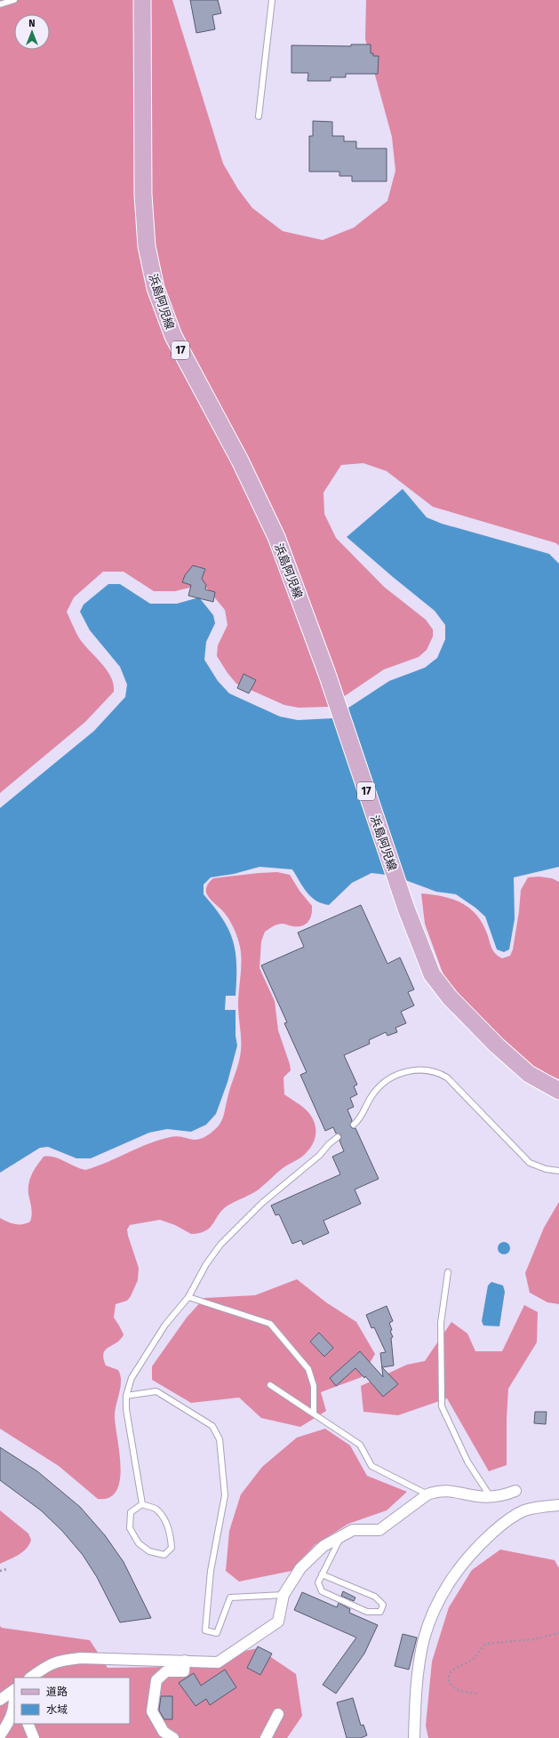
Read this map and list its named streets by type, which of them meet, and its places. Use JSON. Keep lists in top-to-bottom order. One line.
{"streets":{"main road":["浜島阿児線","17"]},"legend":["道路","水域"],"north":"top"}
